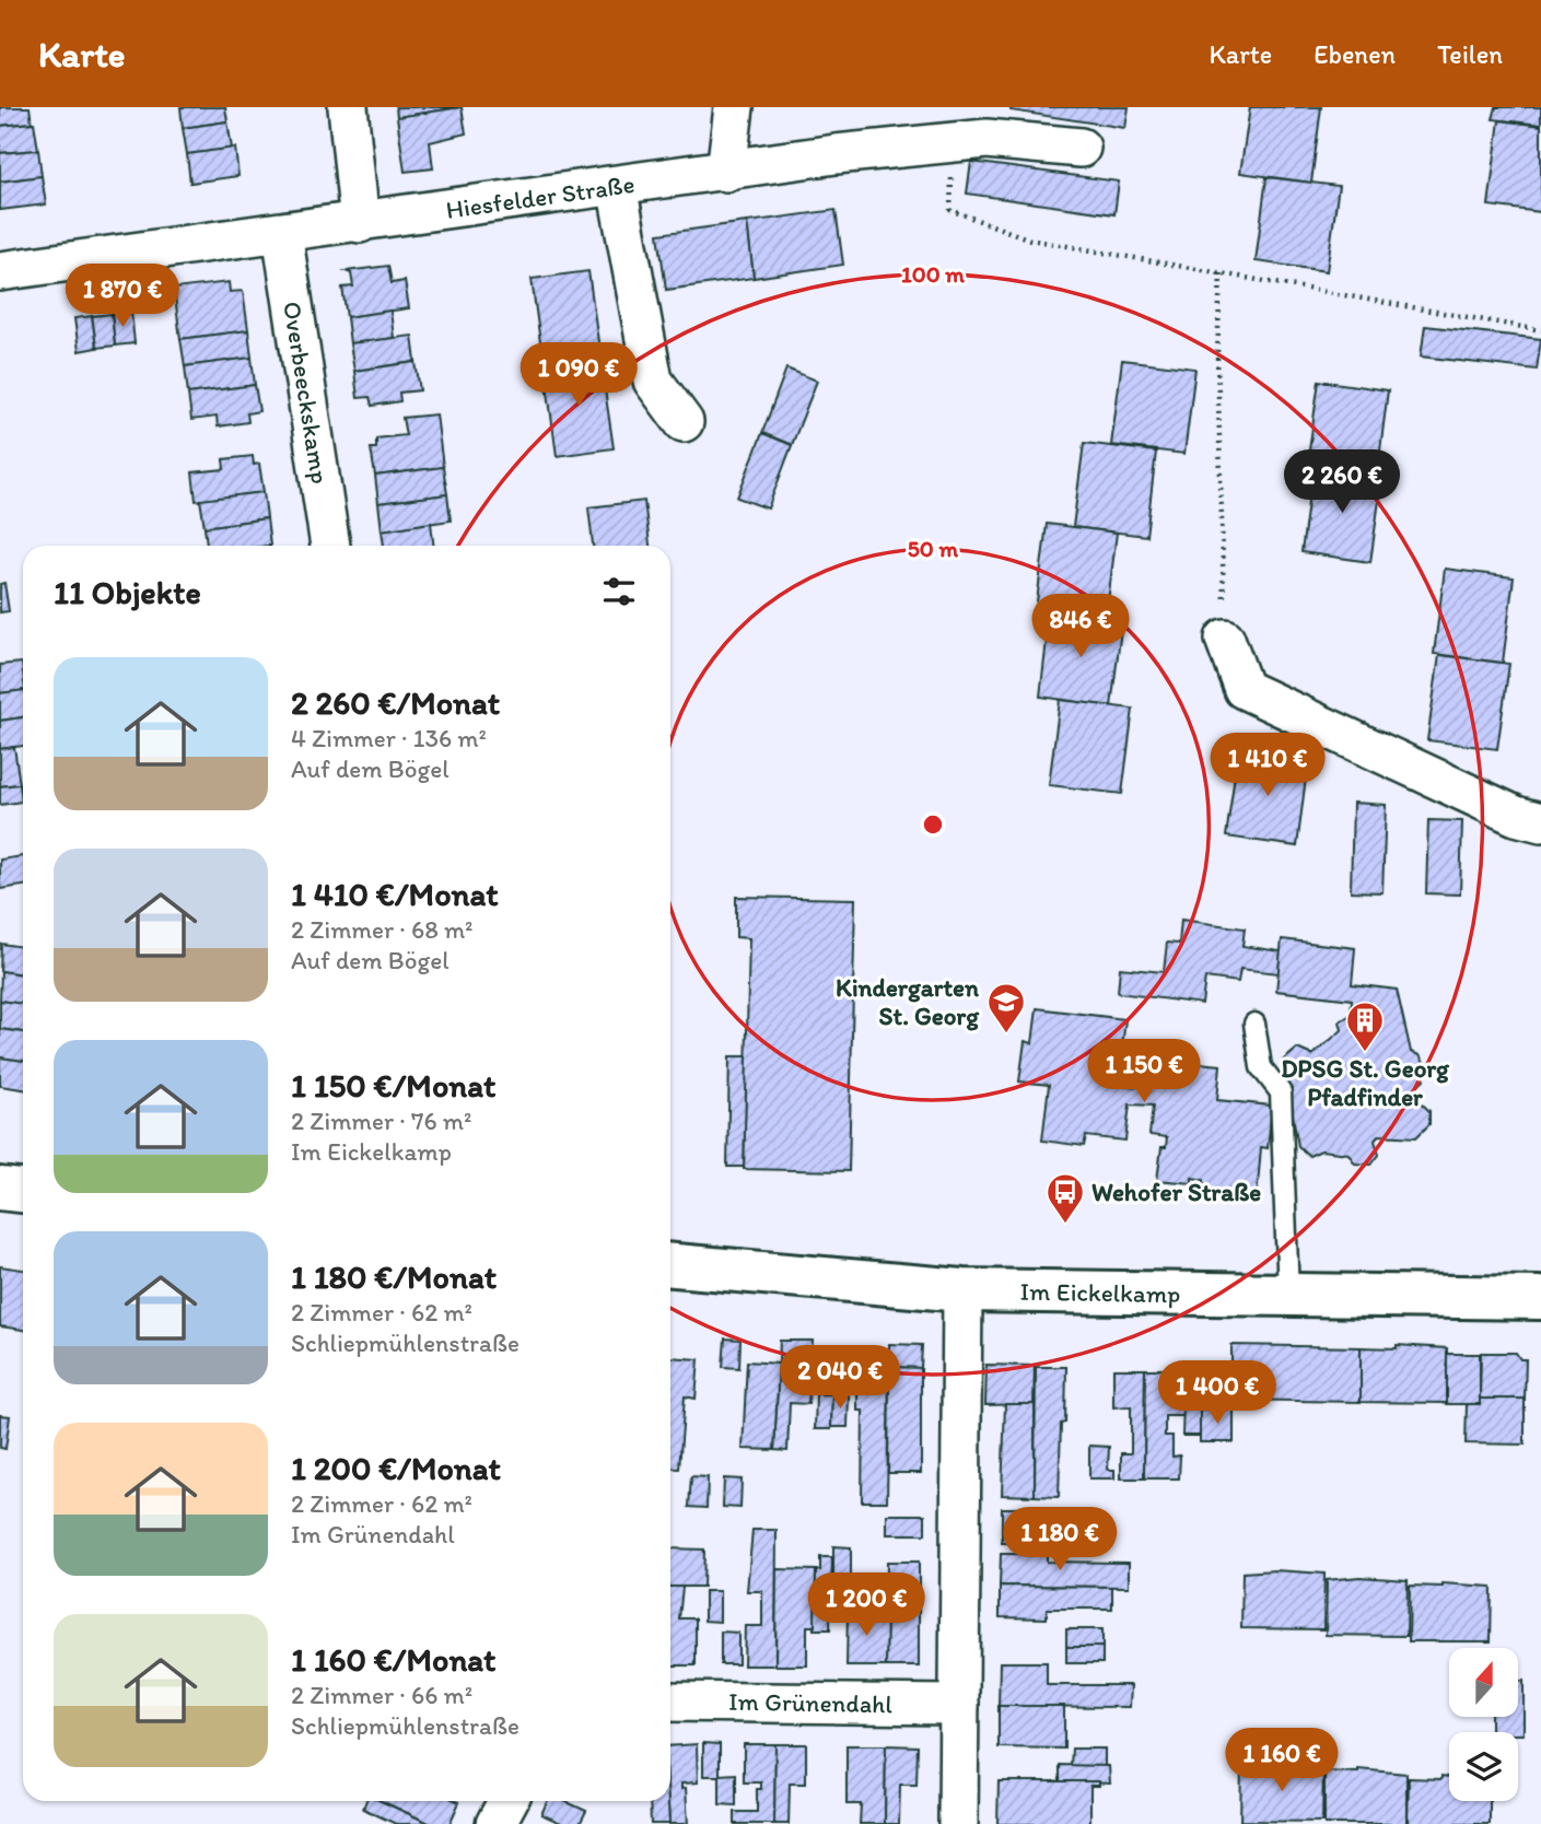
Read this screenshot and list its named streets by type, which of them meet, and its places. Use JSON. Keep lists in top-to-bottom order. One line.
{"streets":{"street":["Hiesfelder Straße","Overbeeckskamp","Im Eickelkamp","Im Grünendahl"]},"crossings":[["Hiesfelder Straße","Overbeeckskamp"]],"places":{"school or university":["Kindergarten St. Georg"],"building":["DPSG St. Georg Pfadfinder"],"bus stop":["Wehofer Straße"]},"north":"top","page":{"header":"Karte","nav":["Karte","Ebenen","Teilen"],"price":["1 870 €","1 090 €","2 260 €","846 €","1 410 €","1 150 €","2 040 €","1 400 €","1 180 €","1 200 €","1 160 €"],"heading":"11 Objekte","list":[{"name":"2 260 €/Monat","note":"4 Zimmer · 136 m² · Auf dem Bögel"},{"name":"1 410 €/Monat","note":"2 Zimmer · 68 m² · Auf dem Bögel"},{"name":"1 150 €/Monat","note":"2 Zimmer · 76 m² · Im Eickelkamp"},{"name":"1 180 €/Monat","note":"2 Zimmer · 62 m² · Schliepmühlenstraße"},{"name":"1 200 €/Monat","note":"2 Zimmer · 62 m² · Im Grünendahl"},{"name":"1 160 €/Monat","note":"2 Zimmer · 66 m² · Schliepmühlenstraße"}]},"rings":["100 m","50 m"]}
